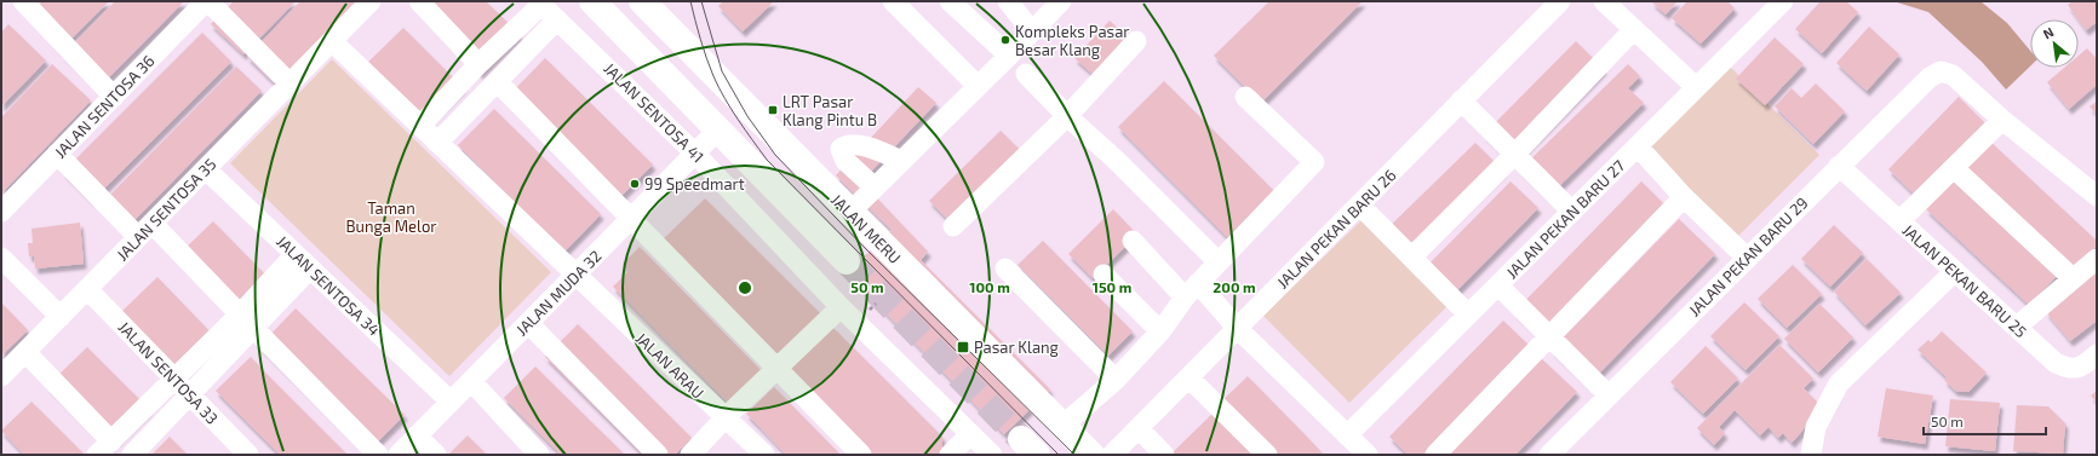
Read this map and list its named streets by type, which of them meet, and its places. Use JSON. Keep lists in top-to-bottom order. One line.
{"streets":{"highway":["JALAN MERU"],"street":["JALAN SENTOSA 36","JALAN SENTOSA 41","JALAN SENTOSA 35","JALAN PEKAN BARU 27","JALAN PEKAN BARU 26","JALAN PEKAN BARU 29","JALAN PEKAN BARU 25","JALAN SENTOSA 34","JALAN MUDA 32","JALAN ARAU","JALAN SENTOSA 33"]},"crossings":[["JALAN SENTOSA 41","JALAN MUDA 32"],["JALAN SENTOSA 35","JALAN SENTOSA 34"],["JALAN SENTOSA 35","JALAN SENTOSA 33"],["JALAN PEKAN BARU 29","JALAN PEKAN BARU 25"],["JALAN SENTOSA 34","JALAN MUDA 32"],["JALAN MUDA 32","JALAN ARAU"]],"parks":["Taman Bunga Melor"],"places":{"other":["Kompleks Pasar Besar Klang","99 Speedmart"],"transit":["LRT Pasar Klang Pintu B","Pasar Klang"]},"scale_bar":"50 m","north":"top left","rings":["50 m","100 m","150 m","200 m"]}
